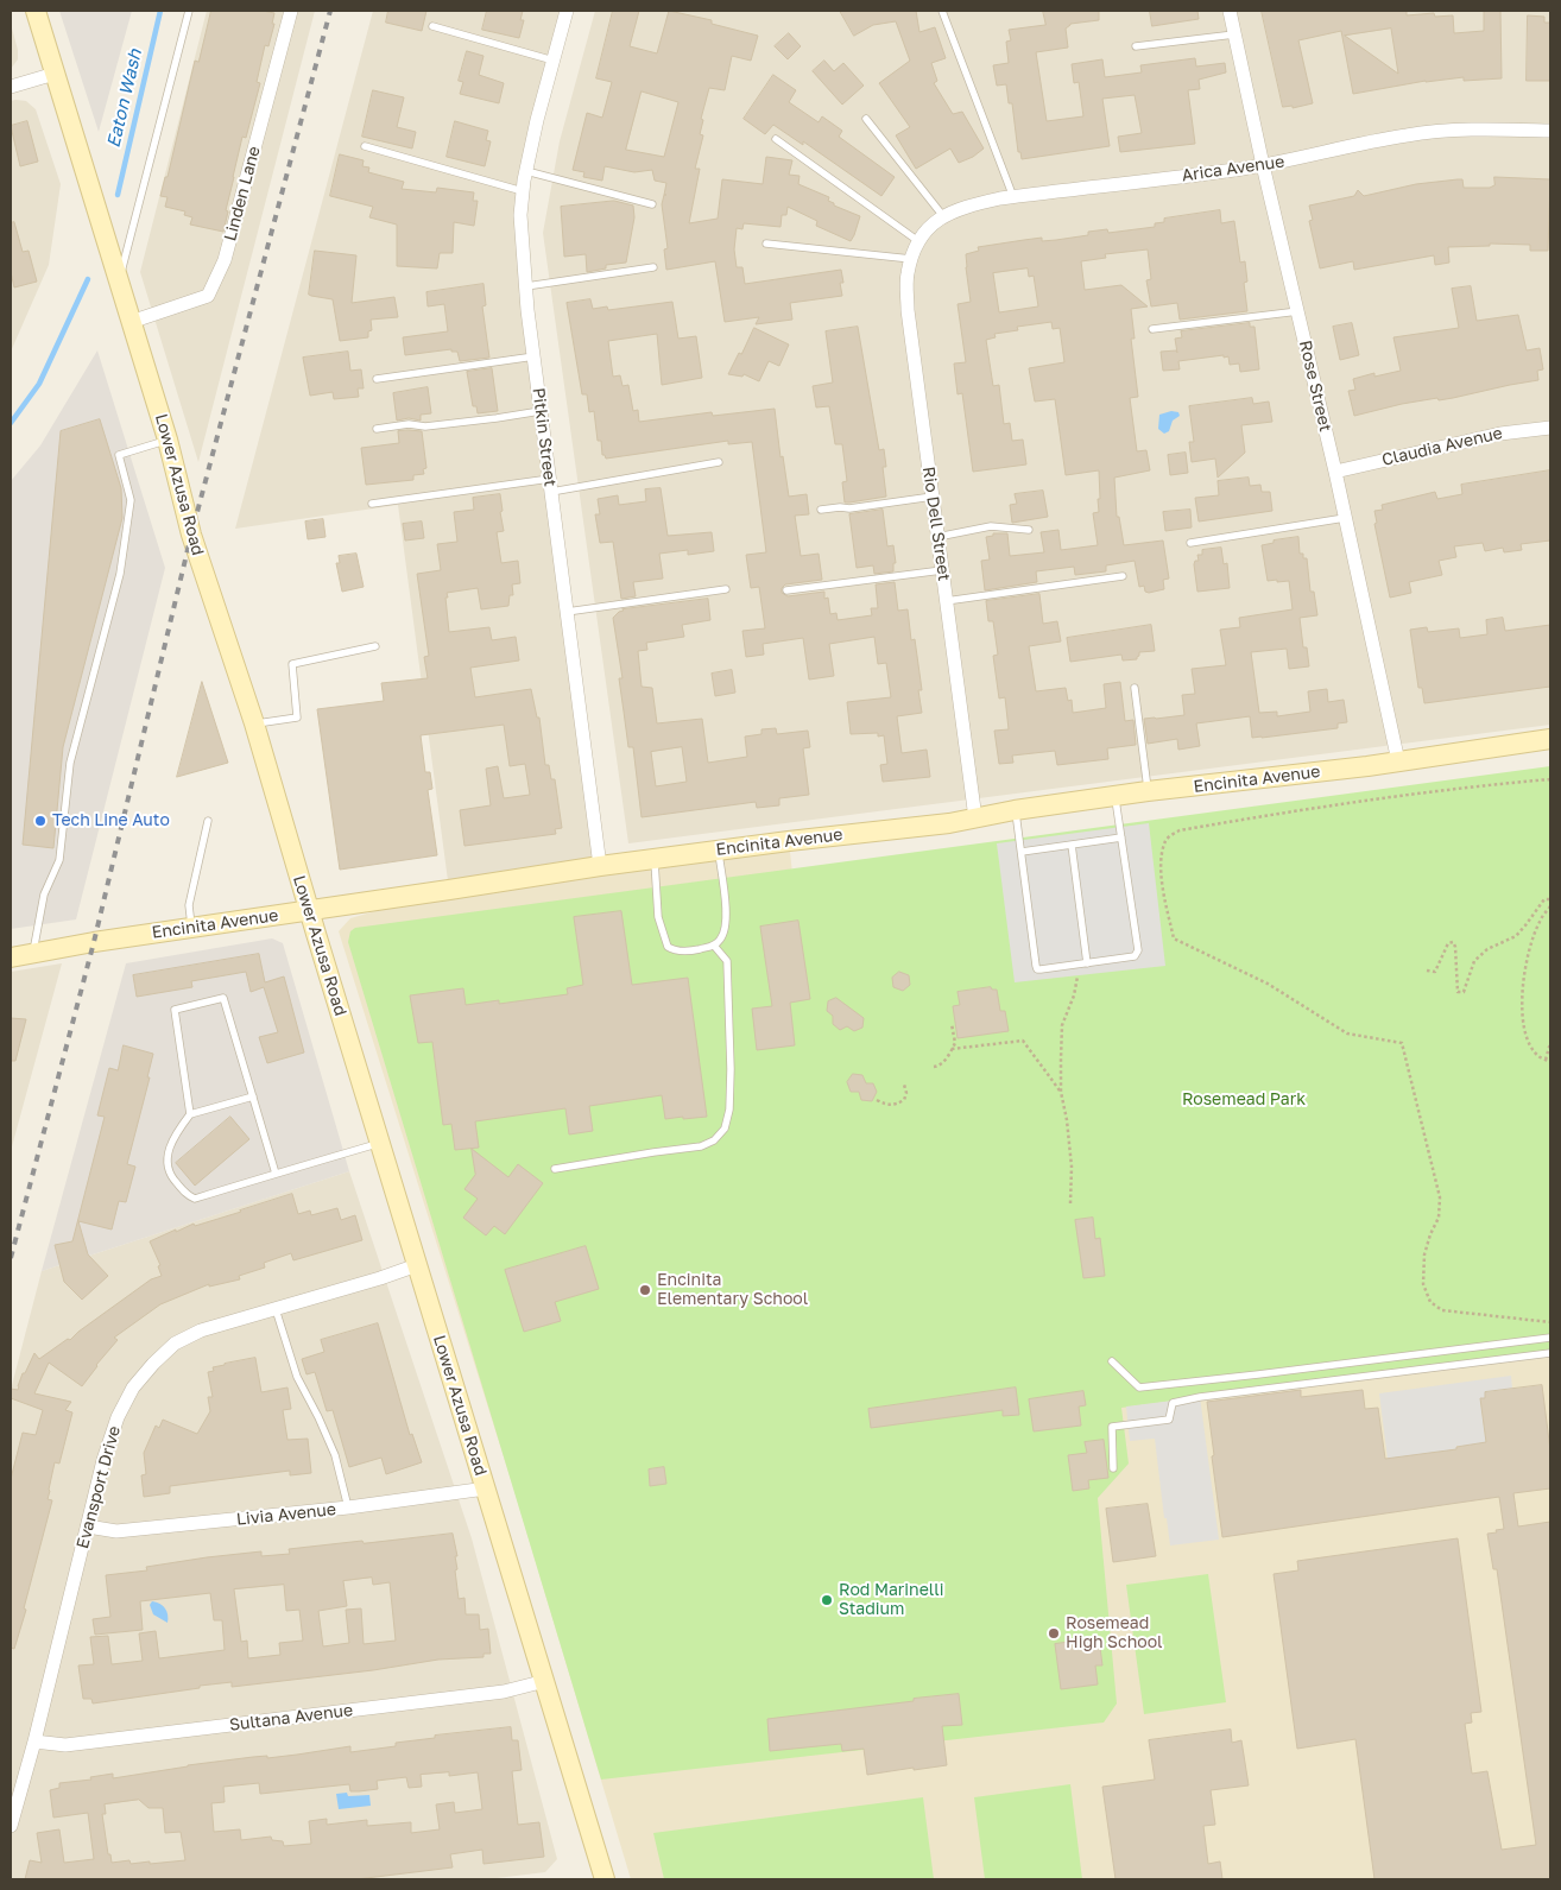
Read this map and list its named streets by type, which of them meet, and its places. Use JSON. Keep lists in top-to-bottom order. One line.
{"streets":{"main road":["Lower Azusa Road","Encinita Avenue"],"street":["Arica Avenue","Linden Lane","Rose Street","Pitkin Street","Claudia Avenue","Rio Dell Street","Evansport Drive","Livia Avenue","Sultana Avenue"]},"crossings":[["Arica Avenue","Rose Street"],["Arica Avenue","Rio Dell Street"],["Linden Lane","Lower Azusa Road"],["Rose Street","Claudia Avenue"],["Rose Street","Encinita Avenue"],["Pitkin Street","Encinita Avenue"],["Lower Azusa Road","Encinita Avenue"],["Lower Azusa Road","Evansport Drive"],["Lower Azusa Road","Livia Avenue"],["Lower Azusa Road","Sultana Avenue"],["Rio Dell Street","Encinita Avenue"],["Evansport Drive","Livia Avenue"],["Evansport Drive","Sultana Avenue"]],"water":["Eaton Wash"],"parks":["Rosemead Park"],"places":["Tech Line Auto","Encinita Elementary School","Rod Marinelli Stadium","Rosemead High School"]}
